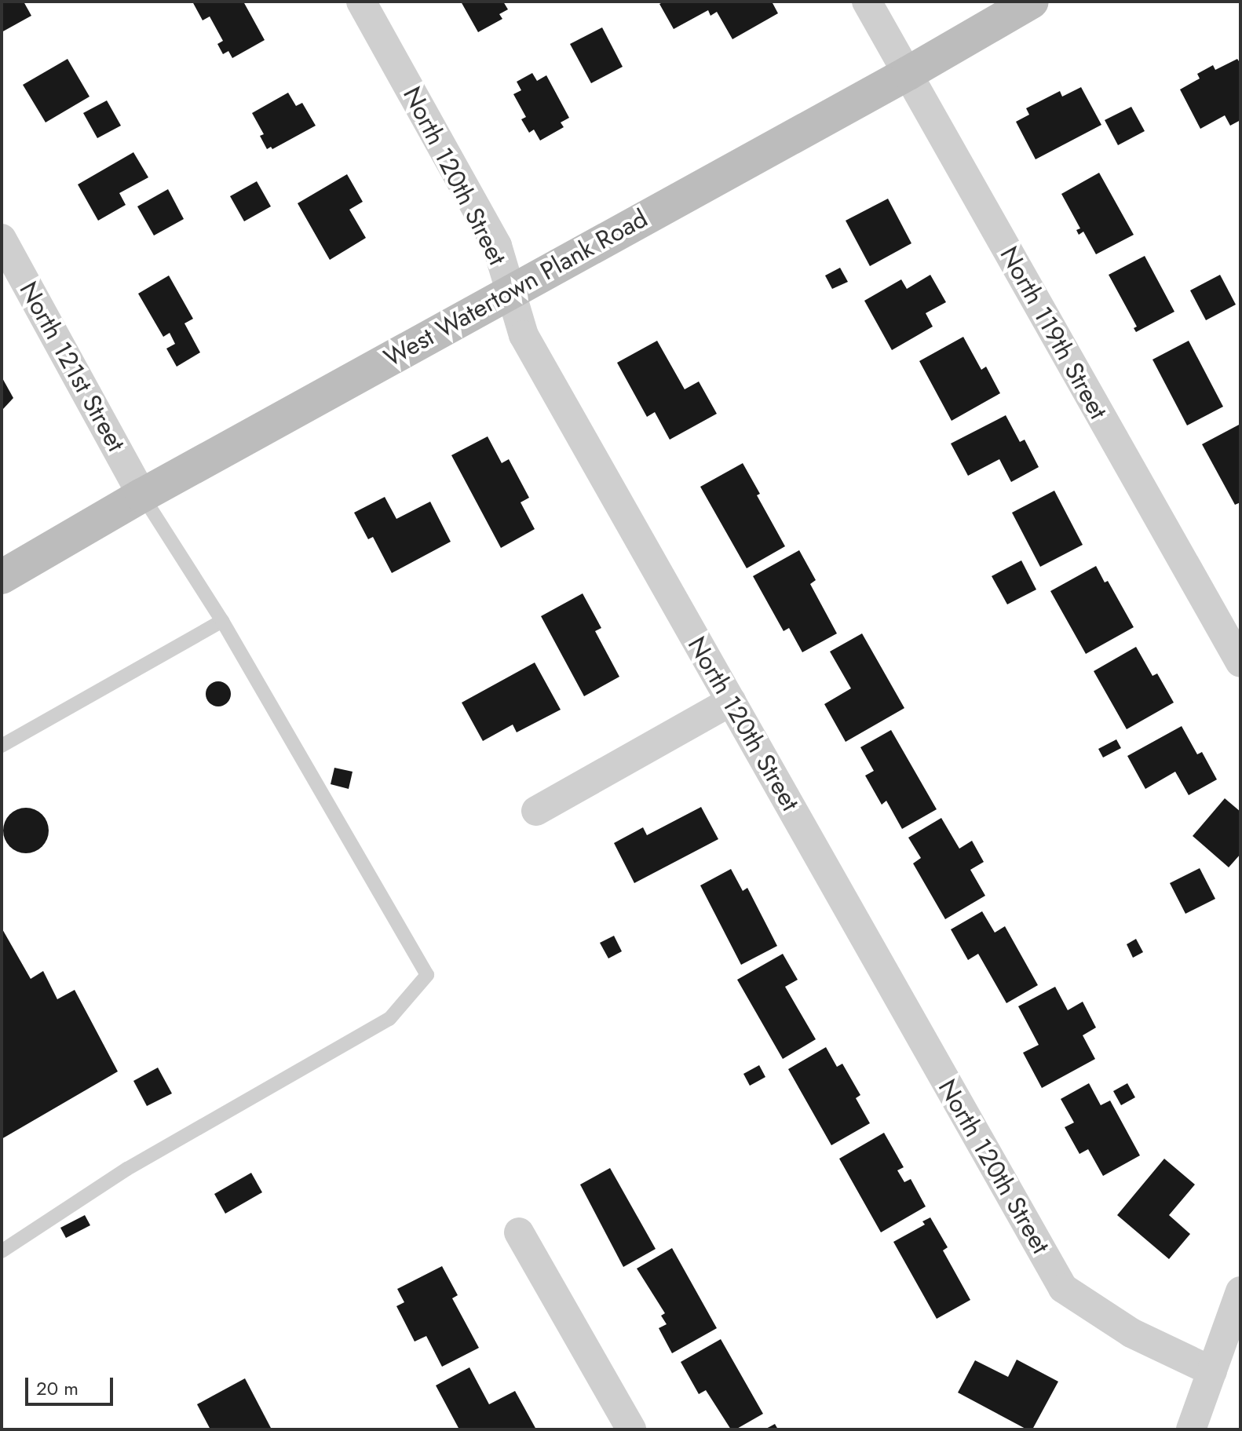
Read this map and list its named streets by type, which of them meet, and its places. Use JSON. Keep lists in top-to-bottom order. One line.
{"streets":{"street":["North 120th Street","West Watertown Plank Road","North 119th Street","North 121st Street"]},"crossings":[["North 120th Street","West Watertown Plank Road"],["West Watertown Plank Road","North 119th Street"],["West Watertown Plank Road","North 121st Street"]],"scale_bar":"20 m"}
